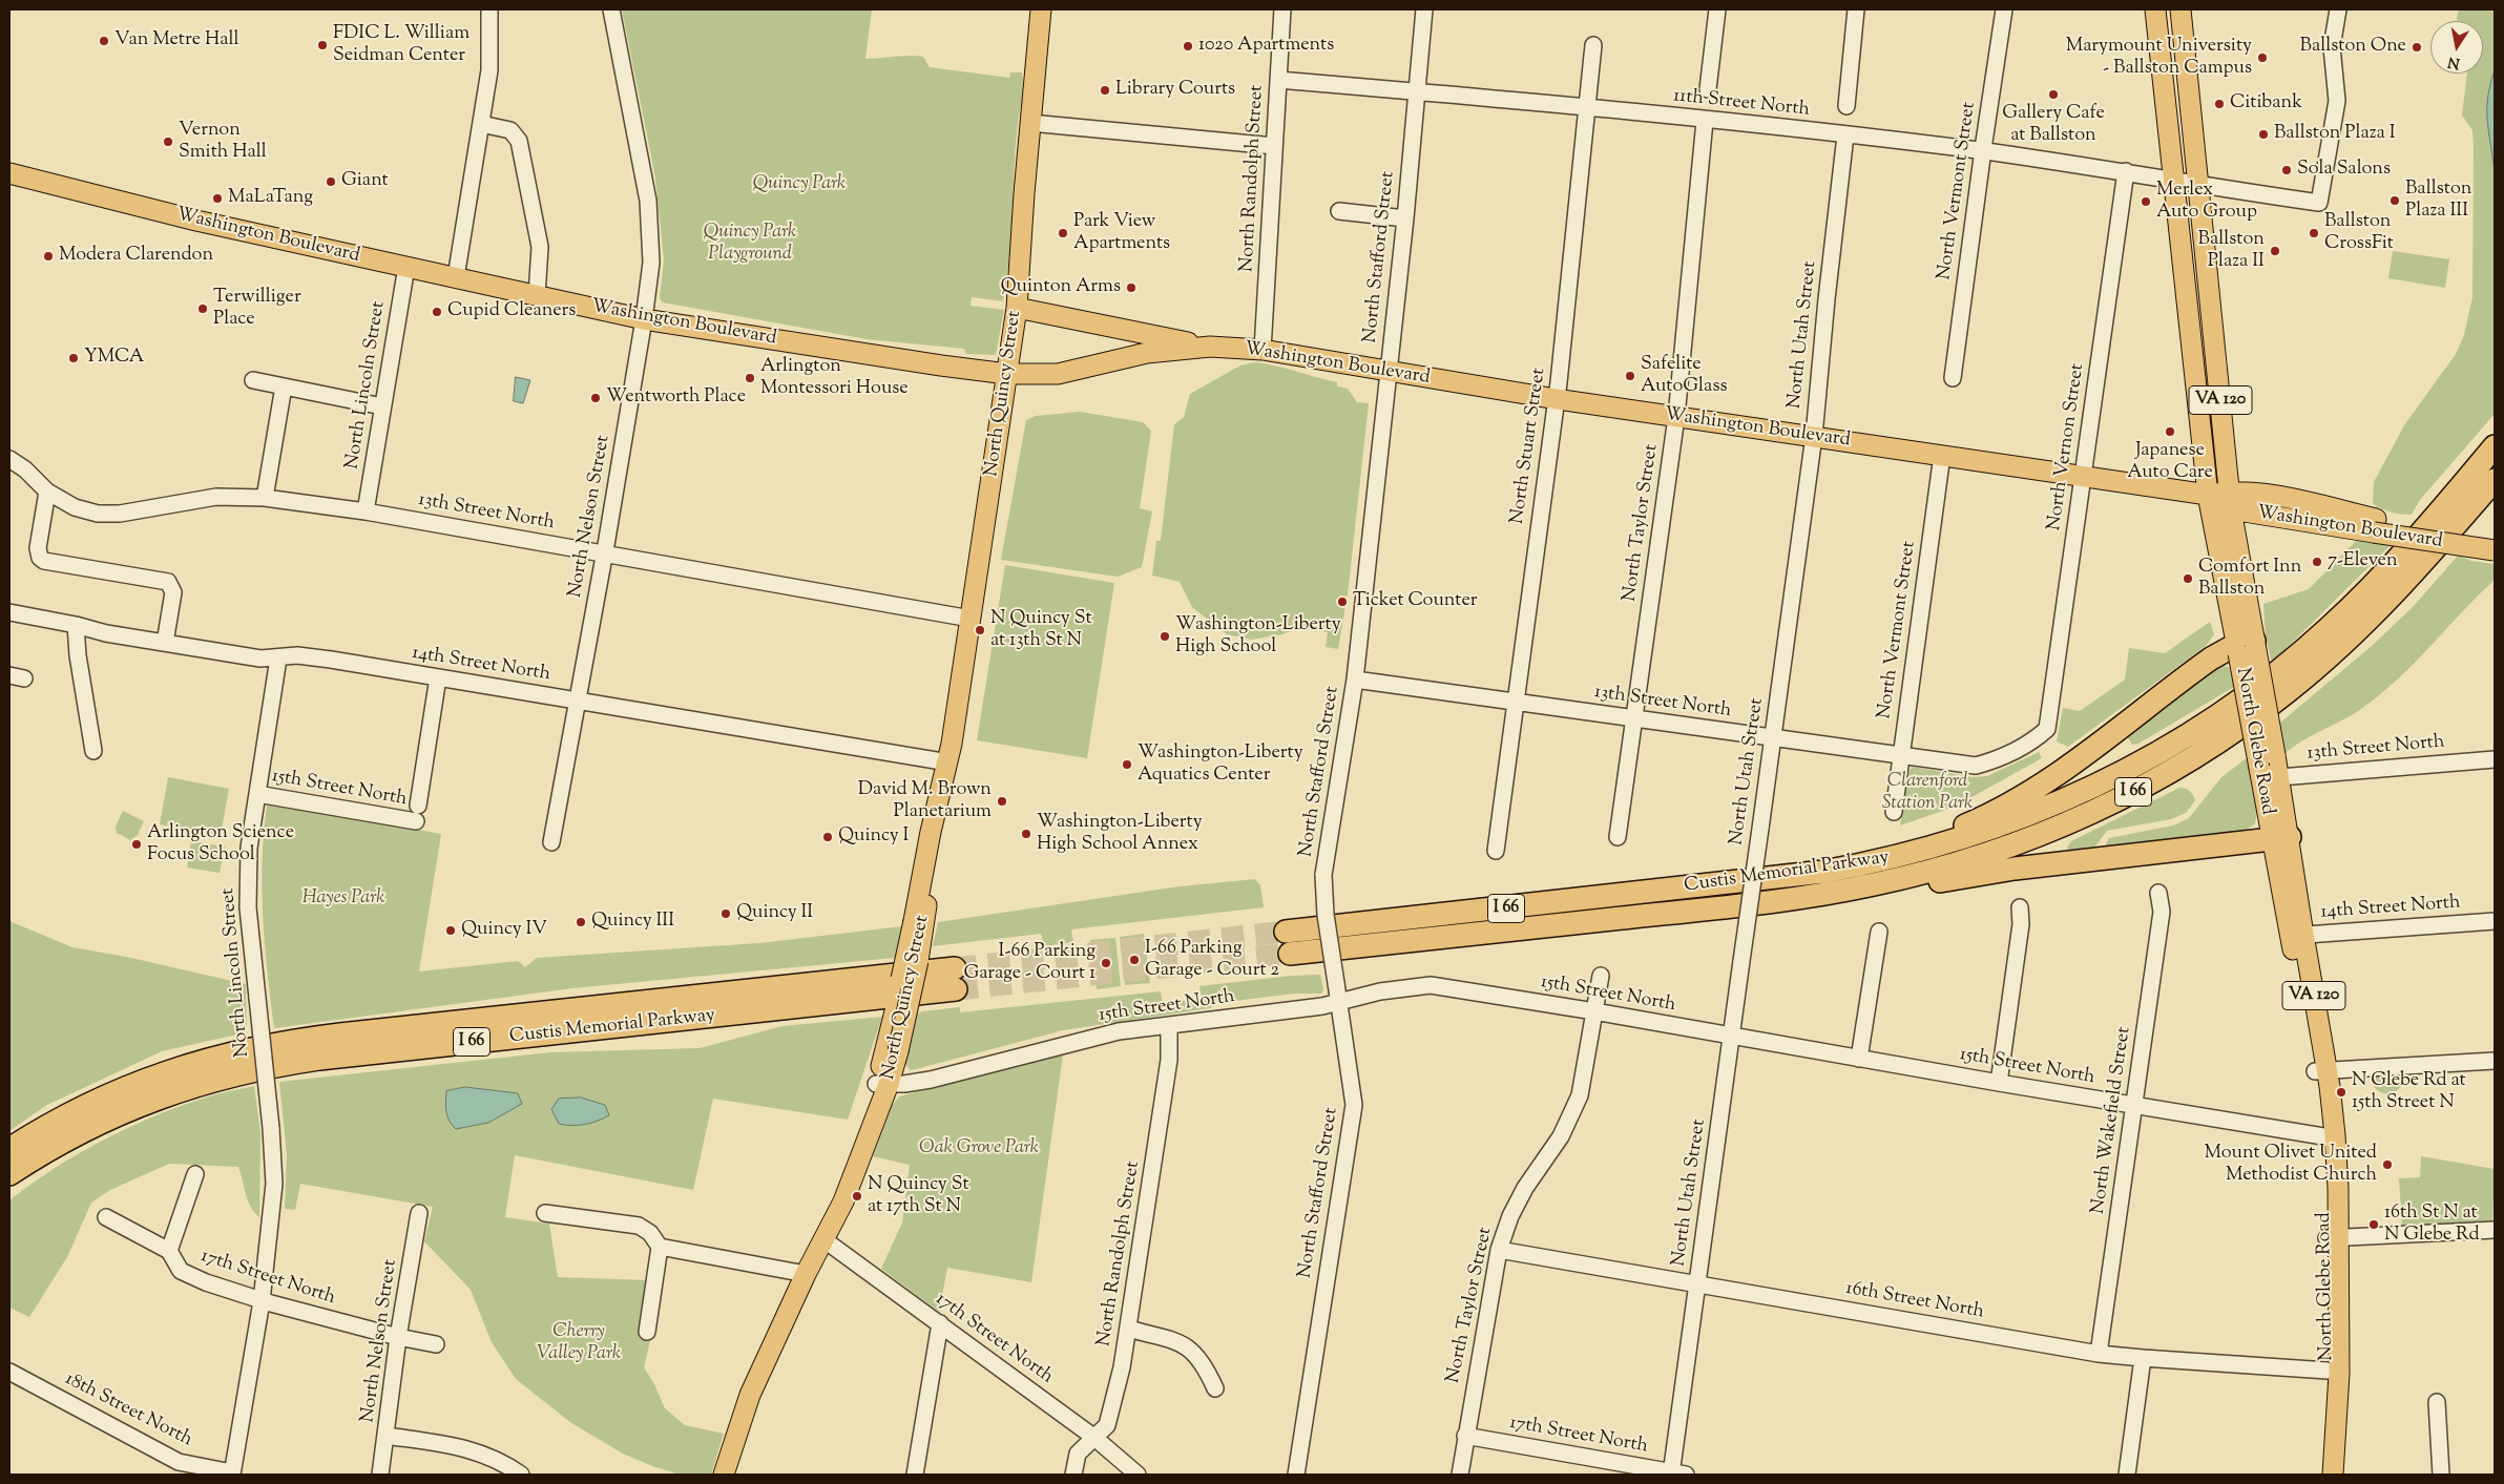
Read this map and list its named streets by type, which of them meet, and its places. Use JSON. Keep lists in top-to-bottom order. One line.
{"streets":{"highway":["I 66","Custis Memorial Parkway"],"main road":["Washington Boulevard","North Quincy Street","VA 120","North Glebe Road"],"street":["11th Street North","North Randolph Street","North Vermont Street","North Stafford Street","North Utah Street","North Lincoln Street","North Stuart Street","North Vernon Street","13th Street North","North Nelson Street","North Taylor Street","14th Street North","15th Street North","North Wakefield Street","17th Street North","16th Street North","18th Street North"]},"crossings":[["11th Street North","North Randolph Street"],["11th Street North","North Vermont Street"],["11th Street North","North Stafford Street"],["11th Street North","North Utah Street"],["11th Street North","North Stuart Street"],["11th Street North","North Vernon Street"],["11th Street North","North Taylor Street"],["11th Street North","North Glebe Road"],["North Randolph Street","Washington Boulevard"],["North Randolph Street","15th Street North"],["North Randolph Street","17th Street North"],["North Vermont Street","Washington Boulevard"],["North Vermont Street","13th Street North"],["Washington Boulevard","North Stafford Street"],["Washington Boulevard","North Utah Street"],["Washington Boulevard","North Lincoln Street"],["Washington Boulevard","North Quincy Street"],["Washington Boulevard","North Stuart Street"],["Washington Boulevard","North Vernon Street"],["Washington Boulevard","North Nelson Street"],["Washington Boulevard","North Taylor Street"],["Washington Boulevard","North Glebe Road"],["North Stafford Street","13th Street North"],["North Stafford Street","15th Street North"],["North Utah Street","13th Street North"],["North Utah Street","15th Street North"],["North Utah Street","17th Street North"],["North Utah Street","16th Street North"],["North Lincoln Street","13th Street North"],["North Lincoln Street","14th Street North"],["North Lincoln Street","15th Street North"],["North Lincoln Street","17th Street North"],["North Lincoln Street","18th Street North"],["North Quincy Street","13th Street North"],["North Quincy Street","14th Street North"],["North Quincy Street","15th Street North"],["North Quincy Street","17th Street North"],["North Stuart Street","13th Street North"],["North Vernon Street","13th Street North"],["13th Street North","North Nelson Street"],["13th Street North","North Taylor Street"],["13th Street North","North Glebe Road"],["North Nelson Street","14th Street North"],["North Nelson Street","17th Street North"],["North Taylor Street","15th Street North"],["North Taylor Street","17th Street North"],["North Taylor Street","16th Street North"],["14th Street North","North Glebe Road"],["14th Street North","15th Street North"],["North Glebe Road","15th Street North"],["North Glebe Road","16th Street North"],["15th Street North","North Wakefield Street"],["North Wakefield Street","16th Street North"]],"parks":["Quincy Park","Quincy Park Playground","Clarenford Station Park","Hayes Park","Oak Grove Park","Cherry Valley Park"],"places":["Van Metre Hall","FDIC L. William Seidman Center","1020 Apartments","Ballston One","Marymount University - Ballston Campus","Library Courts","Gallery Cafe at Ballston","Citibank","Ballston Plaza I","Vernon Smith Hall","Sola Salons","Giant","MaLaTang","Ballston Plaza III","Merlex Auto Group","Park View Apartments","Ballston CrossFit","Ballston Plaza II","Modera Clarendon","Quinton Arms","Terwilliger Place","Cupid Cleaners","YMCA","Safelite AutoGlass","Arlington Montessori House","Wentworth Place","Japanese Auto Care","7-Eleven","Comfort Inn Ballston","Ticket Counter","N Quincy St at 13th St N","Washington-Liberty High School","Washington-Liberty Aquatics Center","David M. Brown Planetarium","Washington-Liberty High School Annex","Quincy I","Arlington Science Focus School","Quincy II","Quincy III","Quincy IV","I-66 Parking Garage - Court 2","I-66 Parking Garage - Court 1","N Glebe Rd at 15th Street N","Mount Olivet United Methodist Church","N Quincy St at 17th St N","16th St N at N Glebe Rd"],"north":"bottom"}
